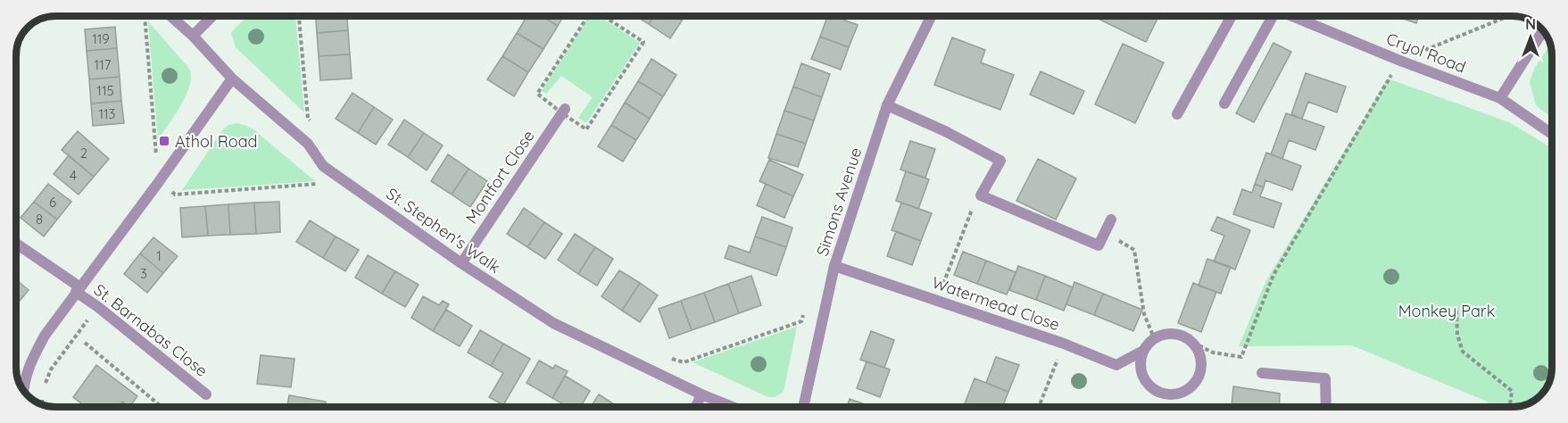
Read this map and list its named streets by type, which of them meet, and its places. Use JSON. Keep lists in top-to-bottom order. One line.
{"streets":{"street":["Cryol Road","Montfort Close","Simons Avenue","St. Stephen's Walk","Watermead Close","St. Barnabas Close"]},"crossings":[["Montfort Close","St. Stephen's Walk"],["Simons Avenue","Watermead Close"]],"parks":["Monkey Park"],"places":{"transit":["Athol Road"]},"house_numbers":["119","117","115","113","2","4","6","8","1","3"],"north":"top"}
